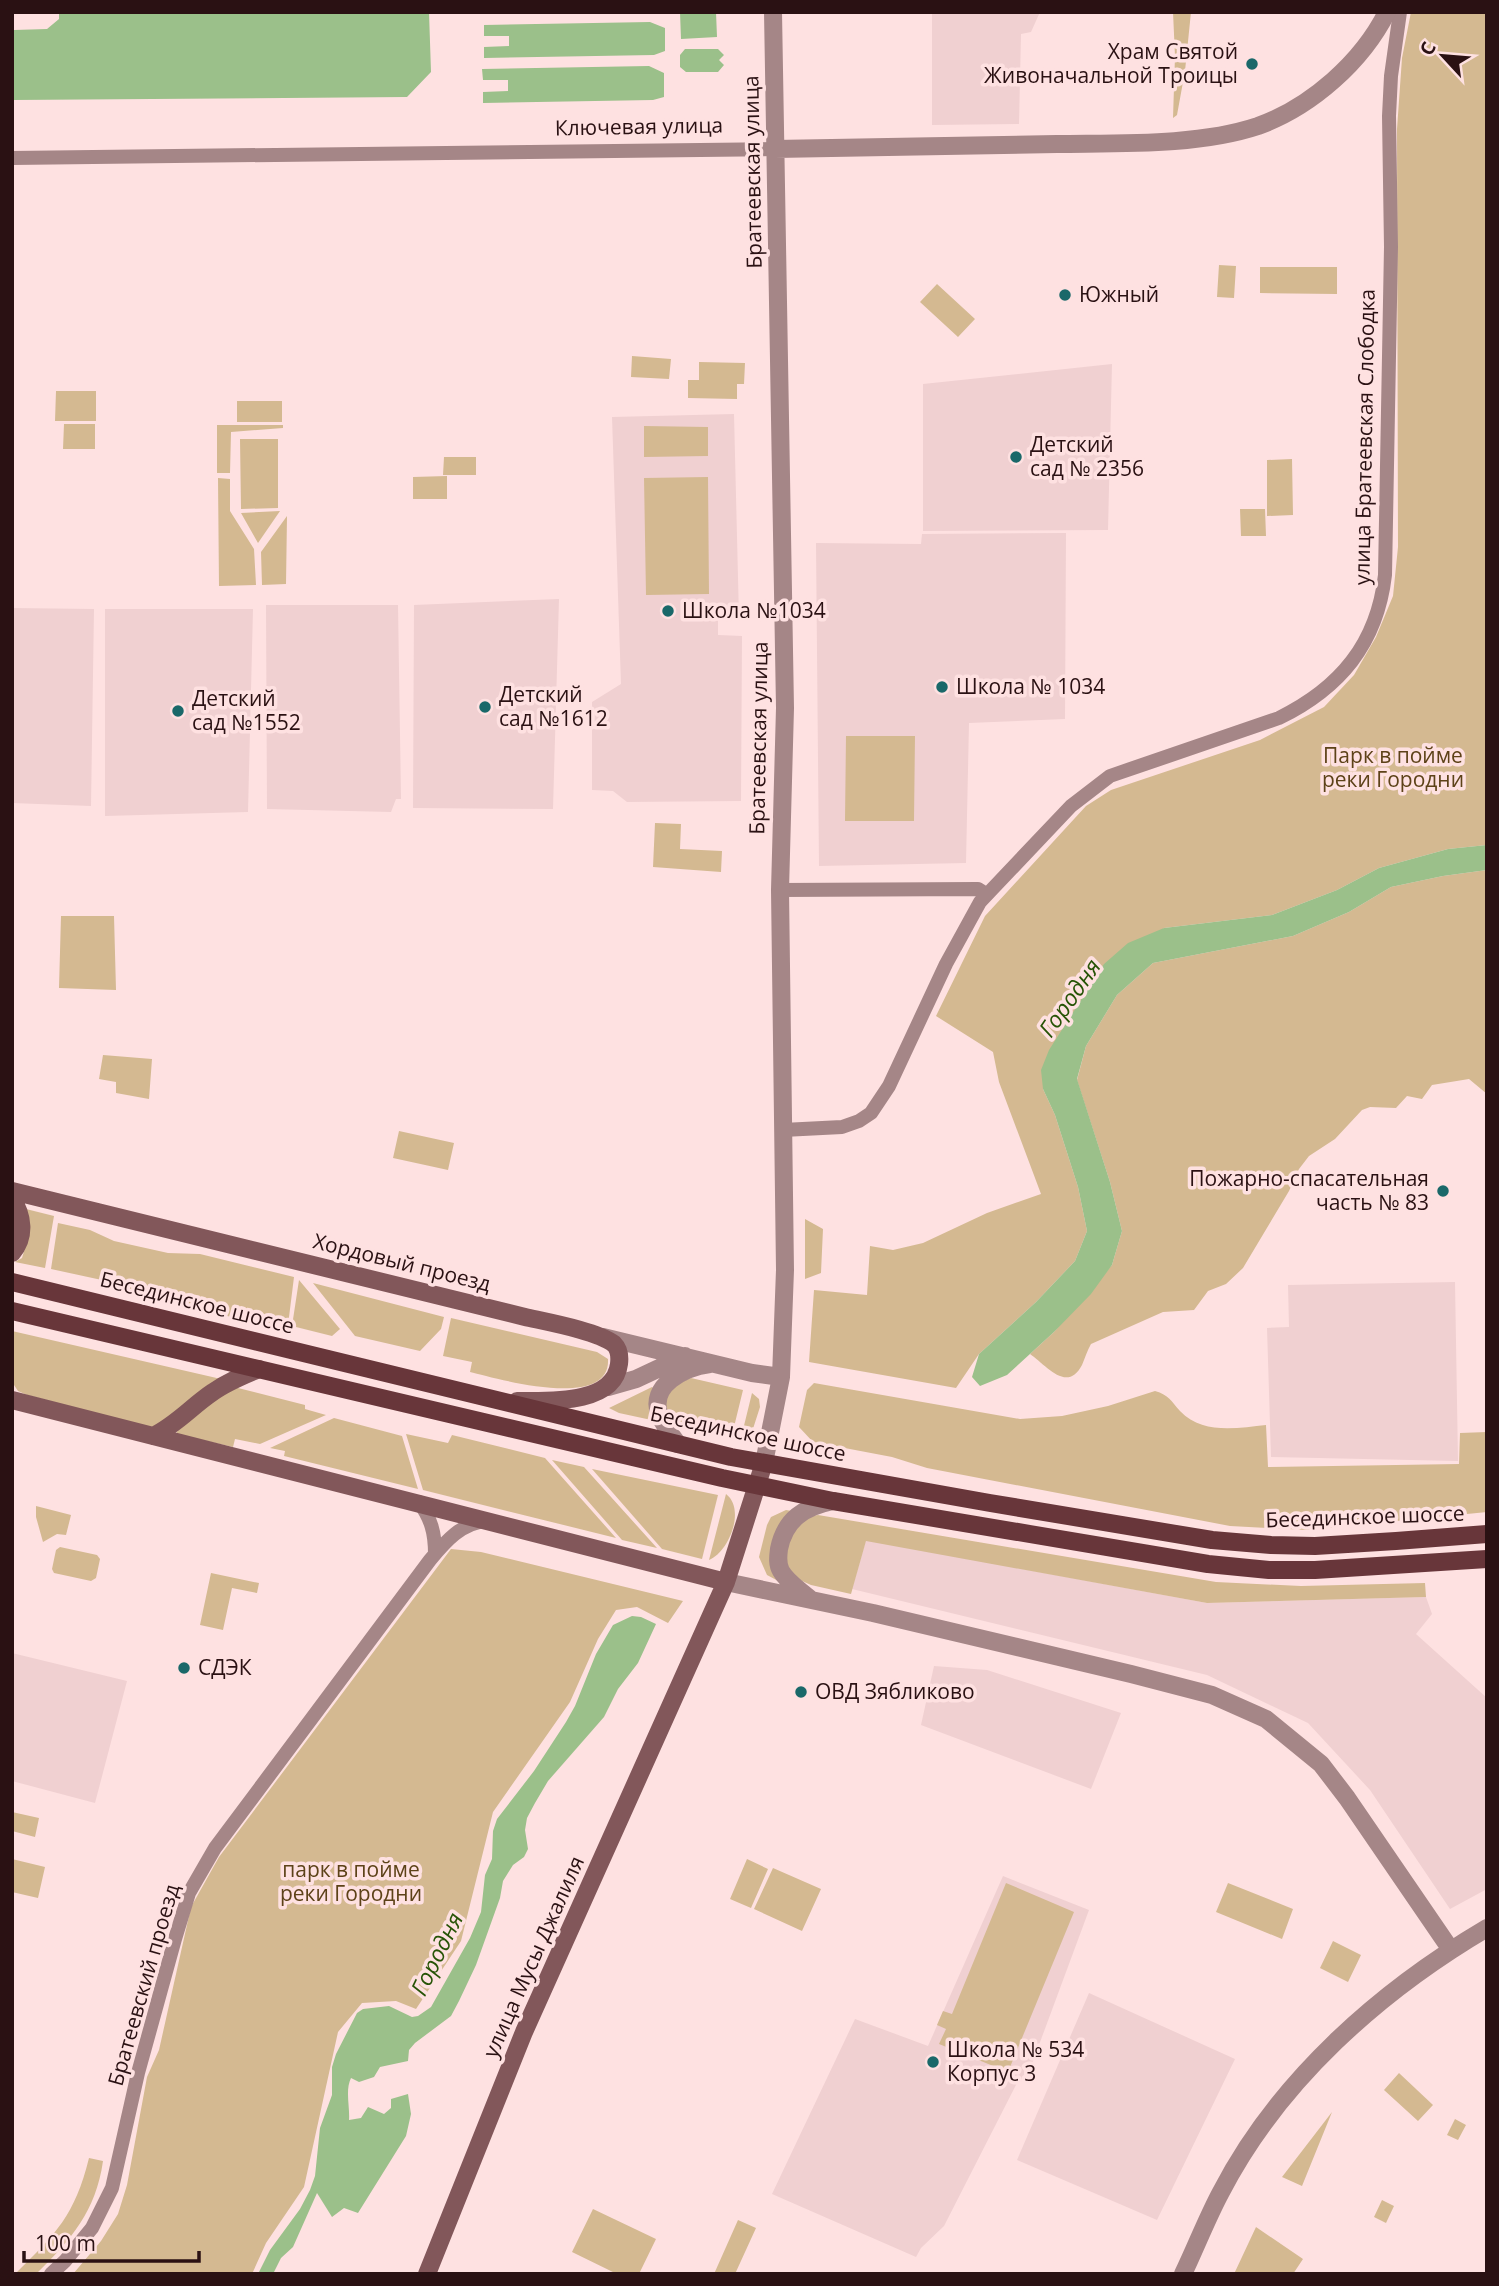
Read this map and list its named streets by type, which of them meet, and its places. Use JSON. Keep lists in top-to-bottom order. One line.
{"streets":{"main road":["Хордовый проезд","Бесединское шоссе","улица Мусы Джалиля"],"street":["Ключевая улица","Братеевская улица","улица Братеевская Слободка","Братеевский проезд"]},"crossings":[["Ключевая улица","Братеевская улица"],["Братеевская улица","улица Братеевская Слободка"],["Братеевская улица","Хордовый проезд"],["Братеевская улица","Бесединское шоссе"],["Братеевская улица","улица Мусы Джалиля"],["Бесединское шоссе","улица Мусы Джалиля"]],"water":["Городня"],"parks":["Парк в пойме реки Городни","парк в пойме реки Городни"],"places":["Храм Святой Живоначальной Троицы","Южный","Детский сад № 2356","Школа №1034","Школа № 1034","Детский сад №1612","Детский сад №1552","Пожарно-спасательная часть № 83","СДЭК","ОВД Зябликово","Школа № 534 Корпус 3"],"scale_bar":"100 m","north":"top left"}
